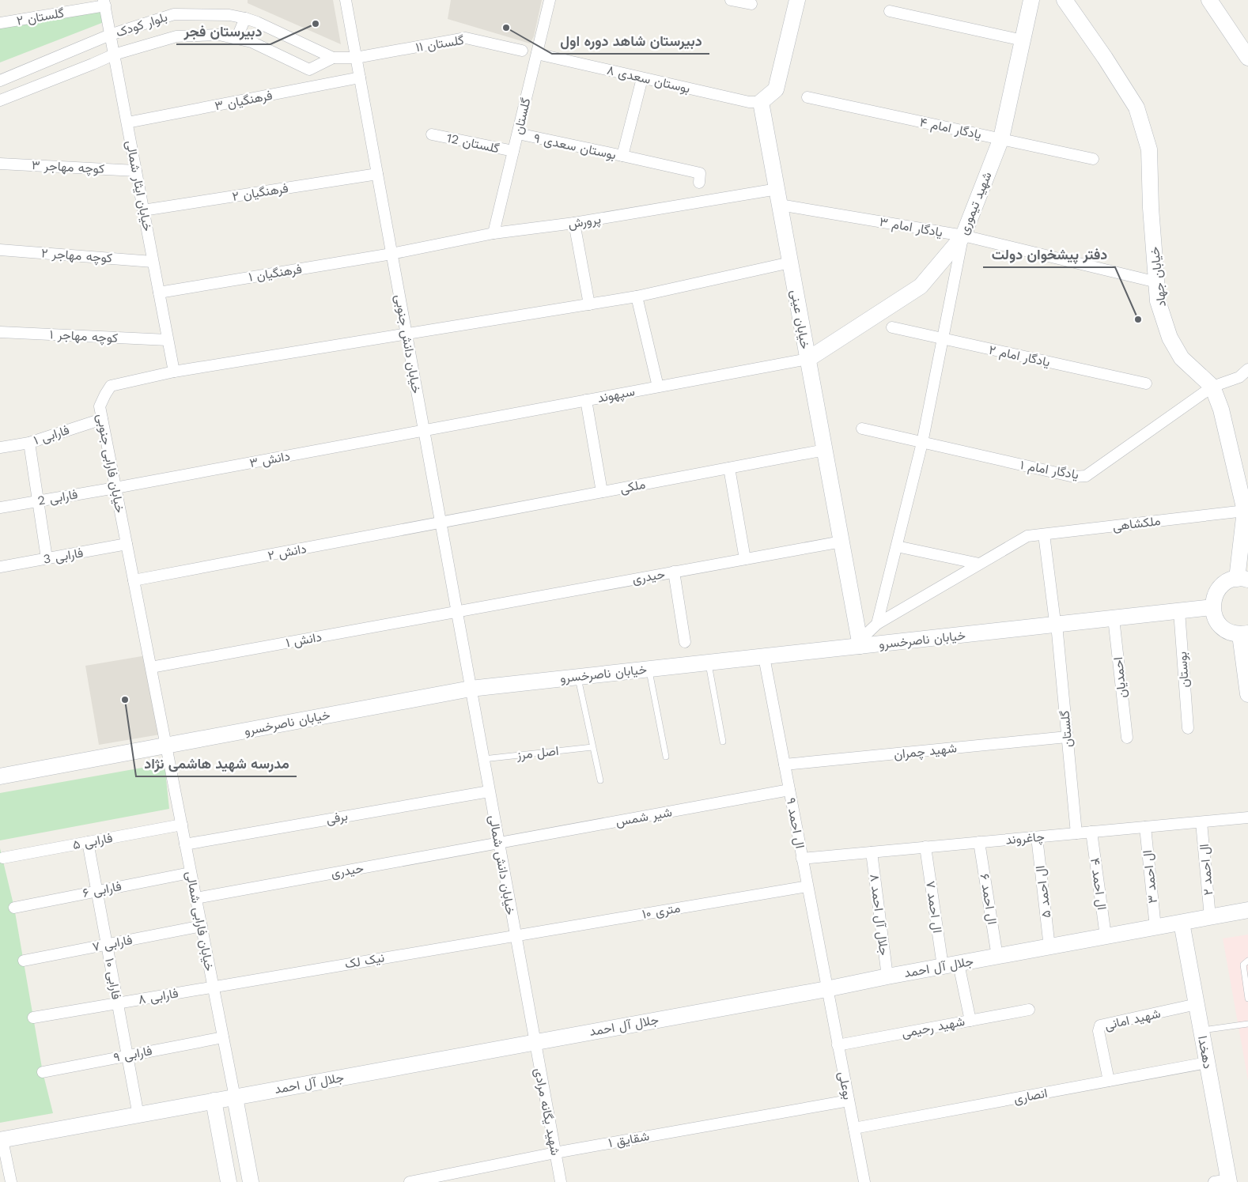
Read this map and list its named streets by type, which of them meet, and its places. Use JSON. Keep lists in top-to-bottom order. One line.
{"streets":{"street":["گلستان ۲","بلوار کودک","گلستان ۱۱","بوستان سعدی ۸","فرهنگیان ۳","گلستان","یادگار امام ۴","گلستان 12","بوستان سعدی ۹","کوچه مهاجر ۳","خیابان ایثار شمالی","فرهنگیان ۲","شهید تیموری","پرورش","یادگار امام ۳","کوچه مهاجر ۲","فرهنگیان ۱","خیابان جهاد","خیابان عینی","کوچه مهاجر ۱","خیابان دانش جنوبی","یادگار امام ۲","سپهوند","فارابی ۱","دانش ۳","خیابان فارابی جنوبی","یادگار امام ۱","ملکی","فارابی 2","ملکشاهی","دانش ۲","فارابی 3","حیدری","دانش ۱","خیابان ناصرخسرو","بوستان","احمدیان","شهید چمران","شیر شمس","برفی","ال احمد ۹","چاغروند","فارابی ۵","خیابان دانش شمالی","ال احمد ۲","ال احمد ۳","ال احمد ۴","فارابی ۶","ال احمد ۵","ال احمد ۶","ال احمد ۷","۱۰ متری","جلال آل احمد ۸","خیابان فارابی شمالی","فارابی ۷","نیک لک","جلال آل احمد","فارابی ۱۰","فارابی ۸","شهید امانی","شهید رحیمی","دهخدا","فارابی ۹","بوعلی","انصاری","شهید یگانه مرادی","شقایق ۱"],"lane":["اصل مرز"]},"crossings":[["گلستان ۲","خیابان ایثار شمالی"],["بلوار کودک","گلستان ۱۱"],["بلوار کودک","خیابان ایثار شمالی"],["گلستان ۱۱","خیابان دانش جنوبی"],["بوستان سعدی ۸","گلستان"],["بوستان سعدی ۸","بوستان سعدی ۹"],["بوستان سعدی ۸","خیابان عینی"],["فرهنگیان ۳","خیابان ایثار شمالی"],["فرهنگیان ۳","خیابان دانش جنوبی"],["گلستان","گلستان 12"],["گلستان","بوستان سعدی ۹"],["گلستان","پرورش"],["گلستان","ملکشاهی"],["گلستان","خیابان ناصرخسرو"],["گلستان","شهید چمران"],["گلستان","چاغروند"],["یادگار امام ۴","شهید تیموری"],["کوچه مهاجر ۳","خیابان ایثار شمالی"],["خیابان ایثار شمالی","فرهنگیان ۲"],["خیابان ایثار شمالی","کوچه مهاجر ۲"],["خیابان ایثار شمالی","فرهنگیان ۱"],["خیابان ایثار شمالی","کوچه مهاجر ۱"],["خیابان ایثار شمالی","خیابان فارابی جنوبی"],["فرهنگیان ۲","خیابان دانش جنوبی"],["شهید تیموری","یادگار امام ۳"],["شهید تیموری","خیابان عینی"],["شهید تیموری","سپهوند"],["پرورش","فرهنگیان ۱"],["پرورش","خیابان عینی"],["پرورش","خیابان دانش جنوبی"],["یادگار امام ۳","خیابان جهاد"],["یادگار امام ۳","خیابان عینی"],["فرهنگیان ۱","خیابان دانش جنوبی"],["خیابان جهاد","یادگار امام ۱"],["خیابان جهاد","ملکشاهی"],["خیابان عینی","سپهوند"],["خیابان عینی","ملکی"],["خیابان عینی","حیدری"],["خیابان عینی","خیابان ناصرخسرو"],["خیابان دانش جنوبی","سپهوند"],["خیابان دانش جنوبی","دانش ۳"],["خیابان دانش جنوبی","خیابان فارابی جنوبی"],["خیابان دانش جنوبی","ملکی"],["خیابان دانش جنوبی","دانش ۲"],["خیابان دانش جنوبی","حیدری"],["خیابان دانش جنوبی","دانش ۱"],["خیابان دانش جنوبی","خیابان ناصرخسرو"],["خیابان دانش جنوبی","خیابان دانش شمالی"],["سپهوند","دانش ۳"],["فارابی ۱","خیابان فارابی جنوبی"],["دانش ۳","خیابان فارابی جنوبی"],["دانش ۳","فارابی 2"],["خیابان فارابی جنوبی","فارابی 2"],["خیابان فارابی جنوبی","دانش ۲"],["خیابان فارابی جنوبی","فارابی 3"],["خیابان فارابی جنوبی","دانش ۱"],["خیابان فارابی جنوبی","خیابان ناصرخسرو"],["خیابان فارابی جنوبی","خیابان فارابی شمالی"],["ملکی","دانش ۲"],["حیدری","دانش ۱"],["حیدری","شیر شمس"],["حیدری","خیابان دانش شمالی"],["حیدری","خیابان فارابی شمالی"],["خیابان ناصرخسرو","بوستان"],["خیابان ناصرخسرو","احمدیان"],["خیابان ناصرخسرو","ال احمد ۹"],["خیابان ناصرخسرو","خیابان دانش شمالی"],["خیابان ناصرخسرو","خیابان فارابی شمالی"],["شهید چمران","ال احمد ۹"],["اصل مرز","خیابان دانش شمالی"],["شیر شمس","ال احمد ۹"],["شیر شمس","خیابان دانش شمالی"],["برفی","خیابان دانش شمالی"],["برفی","خیابان فارابی شمالی"],["ال احمد ۹","چاغروند"],["ال احمد ۹","۱۰ متری"],["ال احمد ۹","جلال آل احمد"],["ال احمد ۹","بوعلی"],["چاغروند","ال احمد ۲"],["چاغروند","ال احمد ۳"],["چاغروند","ال احمد ۴"],["چاغروند","ال احمد ۵"],["چاغروند","ال احمد ۶"],["چاغروند","ال احمد ۷"],["چاغروند","جلال آل احمد ۸"],["فارابی ۵","خیابان فارابی شمالی"],["فارابی ۵","فارابی ۱۰"],["خیابان دانش شمالی","۱۰ متری"],["خیابان دانش شمالی","نیک لک"],["خیابان دانش شمالی","جلال آل احمد"],["خیابان دانش شمالی","شهید یگانه مرادی"],["ال احمد ۲","جلال آل احمد"],["ال احمد ۳","جلال آل احمد"],["ال احمد ۴","جلال آل احمد"],["فارابی ۶","فارابی ۱۰"],["ال احمد ۵","جلال آل احمد"],["ال احمد ۶","جلال آل احمد"],["ال احمد ۷","جلال آل احمد"],["۱۰ متری","نیک لک"],["جلال آل احمد ۸","جلال آل احمد"],["خیابان فارابی شمالی","فارابی ۷"],["خیابان فارابی شمالی","نیک لک"],["خیابان فارابی شمالی","جلال آل احمد"],["خیابان فارابی شمالی","فارابی ۸"],["خیابان فارابی شمالی","فارابی ۹"],["فارابی ۷","فارابی ۱۰"],["نیک لک","فارابی ۸"],["جلال آل احمد","فارابی ۱۰"],["جلال آل احمد","دهخدا"],["جلال آل احمد","بوعلی"],["جلال آل احمد","شهید یگانه مرادی"],["فارابی ۱۰","فارابی ۸"],["فارابی ۱۰","فارابی ۹"],["شهید امانی","دهخدا"],["شهید امانی","انصاری"],["شهید رحیمی","بوعلی"],["دهخدا","انصاری"],["بوعلی","انصاری"],["بوعلی","شقایق ۱"],["شهید یگانه مرادی","شقایق ۱"]],"places":["دبیرستان فجر","دبیرستان شاهد دوره اول","دفتر پیشخوان دولت","مدرسه شهید ه‍اشمی نژاد"]}
